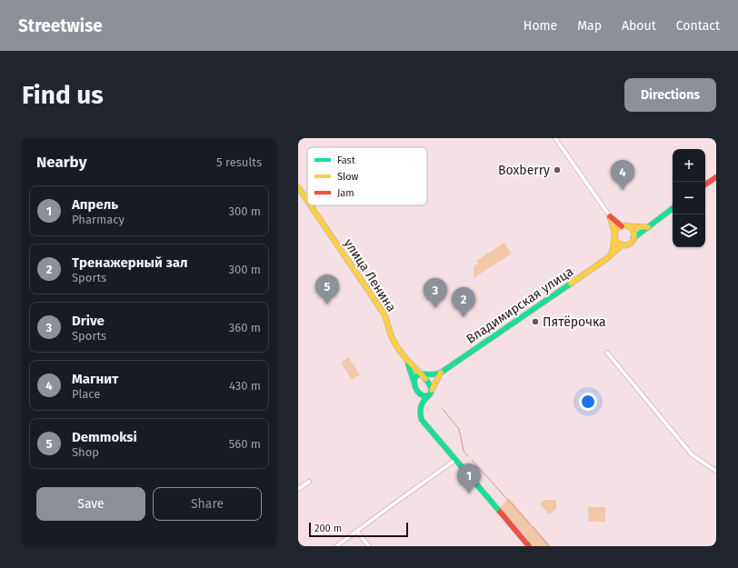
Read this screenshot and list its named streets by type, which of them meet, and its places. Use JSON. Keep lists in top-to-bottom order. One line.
{"streets":{"street":["улица Ленина","Владимирская улица"]},"crossings":[["улица Ленина","Владимирская улица"]],"places":["Boxberry","Пятёрочка"],"legend":["Fast","Slow","Jam"],"scale_bar":"200 m","page":{"header":"Streetwise","nav":["Home","Map","About","Contact"],"buttons":["Directions",["Save","Share"]],"title":"Find us","heading":["Nearby","5 results"],"map_buttons":["+","−"],"pins":["4","5","3","2","1"],"list":[{"mark":"1","name":"Апрель","note":"Pharmacy","value":"300 m"},{"mark":"2","name":"Тренажерный зал","note":"Sports","value":"300 m"},{"mark":"3","name":"Drive","note":"Sports","value":"360 m"},{"mark":"4","name":"Магнит","note":"Place","value":"430 m"},{"mark":"5","name":"Demmoksi","note":"Shop","value":"560 m"}],"scale":"200 m"}}
